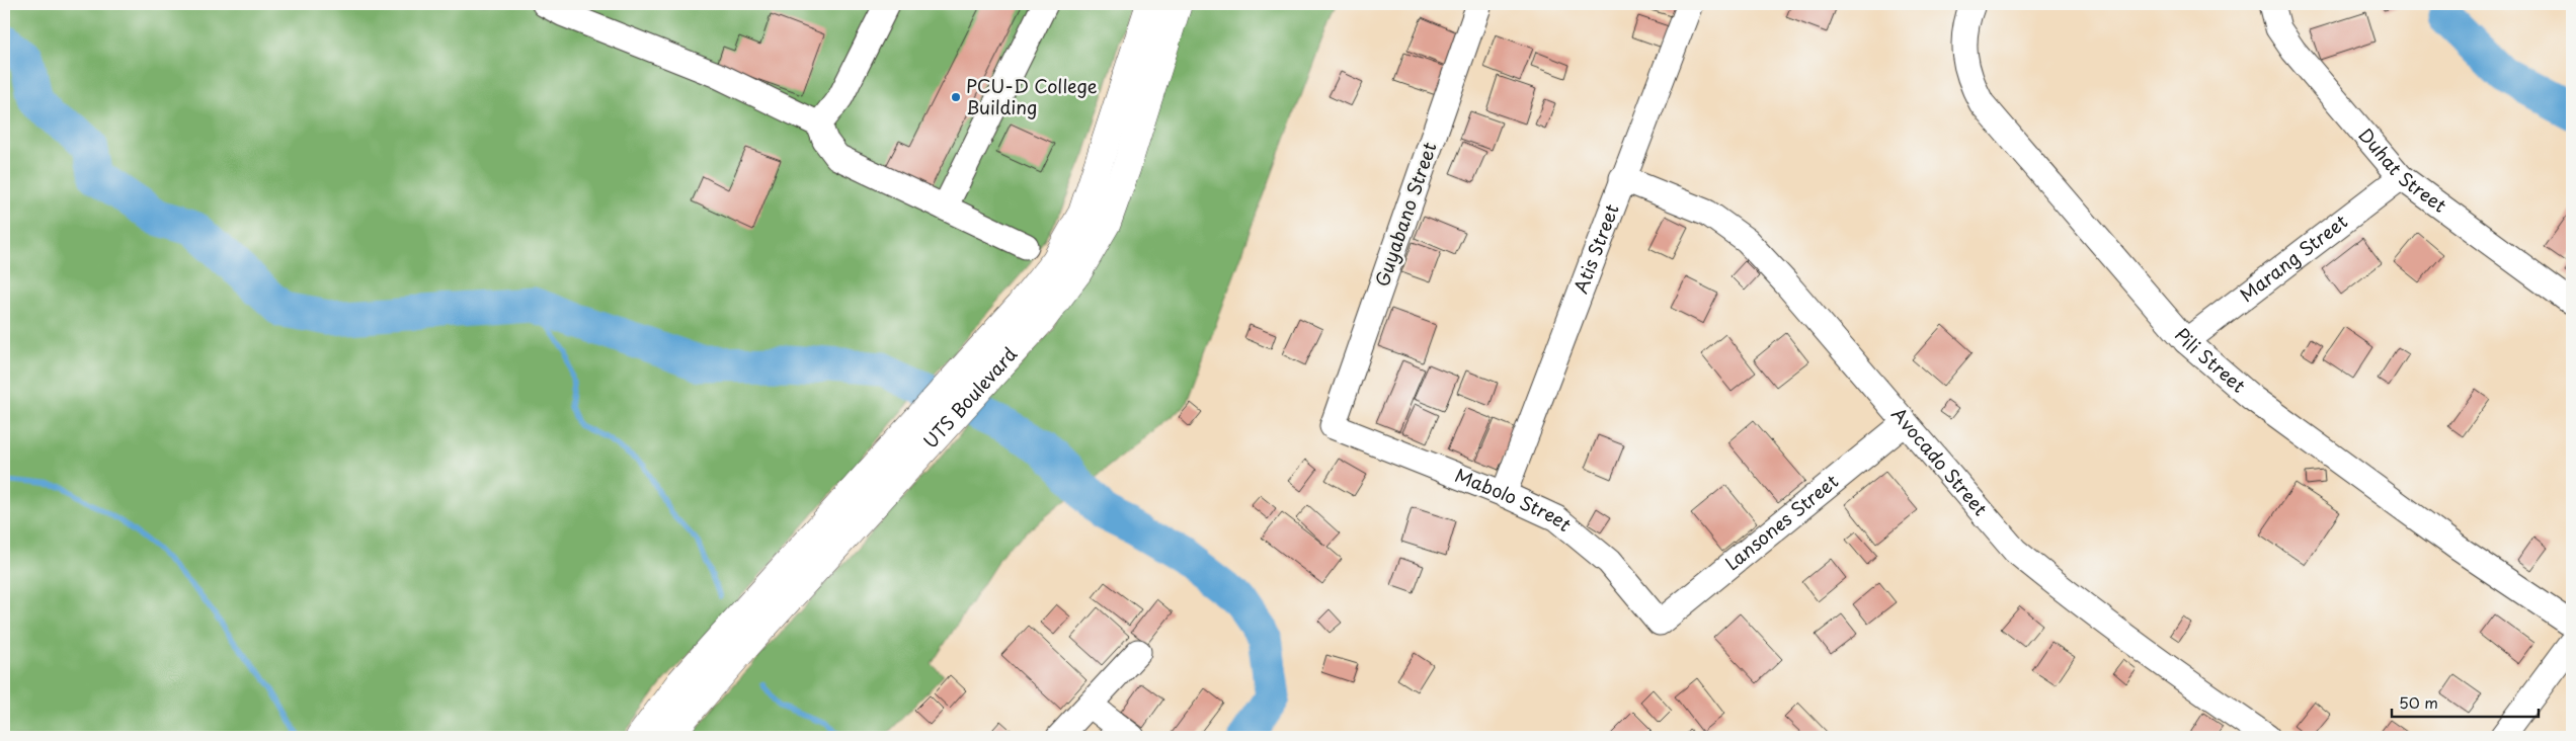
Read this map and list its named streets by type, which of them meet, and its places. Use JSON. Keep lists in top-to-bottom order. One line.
{"streets":{"main road":["UTS Boulevard"],"street":["Duhat Street","Guyabano Street","Atis Street","Marang Street","Pili Street","Avocado Street","Mabolo Street","Lansones Street"]},"crossings":[["Duhat Street","Marang Street"],["Guyabano Street","Mabolo Street"],["Atis Street","Avocado Street"],["Atis Street","Mabolo Street"],["Marang Street","Pili Street"],["Avocado Street","Lansones Street"],["Mabolo Street","Lansones Street"]],"places":["PCU-D College Building"],"scale_bar":"50 m"}
